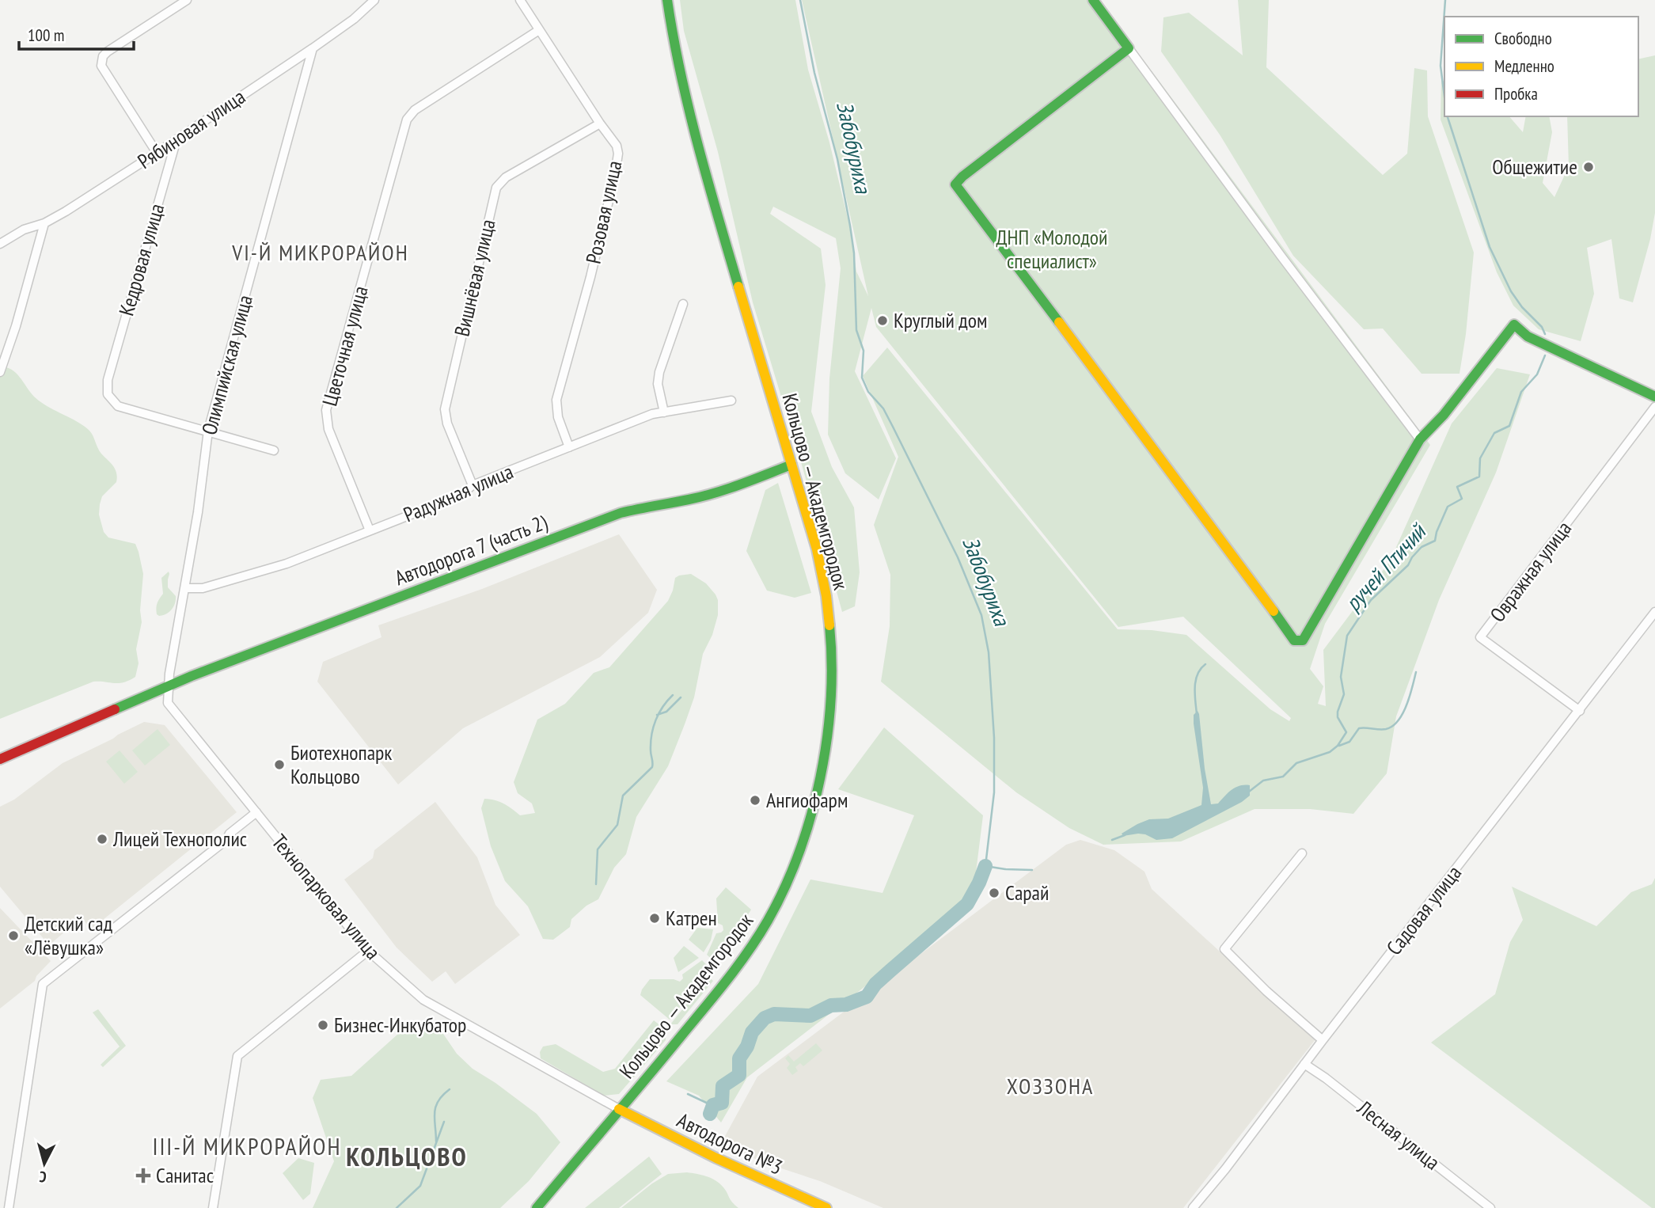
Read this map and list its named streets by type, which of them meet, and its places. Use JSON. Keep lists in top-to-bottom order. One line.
{"streets":{"street":["Рябиновая улица","Розовая улица","Кедровая улица","Вишнёвая улица","Цветочная улица","Олимпийская улица","Кольцово — Академгородок","Радужная улица","Автодорога 7 (часть 2)","Овражная улица","Технопарковая улица","Садовая улица","Лесная улица","Автодорога №3"]},"crossings":[["Рябиновая улица","Кедровая улица"],["Рябиновая улица","Олимпийская улица"],["Розовая улица","Вишнёвая улица"],["Розовая улица","Цветочная улица"],["Розовая улица","Радужная улица"],["Кедровая улица","Олимпийская улица"],["Вишнёвая улица","Радужная улица"],["Цветочная улица","Радужная улица"],["Олимпийская улица","Радужная улица"],["Олимпийская улица","Технопарковая улица"],["Кольцово — Академгородок","Автодорога 7 (часть 2)"],["Кольцово — Академгородок","Технопарковая улица"],["Кольцово — Академгородок","Автодорога №3"],["Радужная улица","Технопарковая улица"],["Автодорога 7 (часть 2)","Технопарковая улица"],["Овражная улица","Садовая улица"],["Технопарковая улица","Автодорога №3"],["Садовая улица","Лесная улица"]],"districts":["VI-Й МИКРОРАЙОН","ХОЗЗОНА","III-Й МИКРОРАЙОН","КОЛЬЦОВО"],"water":["Забобуриха","ручей Птичий"],"parks":["ДНП «Молодой специалист»"],"places":{"other":["Общежитие","Круглый дом","Биотехнопарк Кольцово","Ангиофарм","Лицей Технополис","Сарай","Катрен","Детский сад «Лёвушка»","Бизнес-Инкубатор"],"health":["Санитас"]},"legend":["Свободно","Медленно","Пробка"],"scale_bar":"100 m","north":"bottom"}
